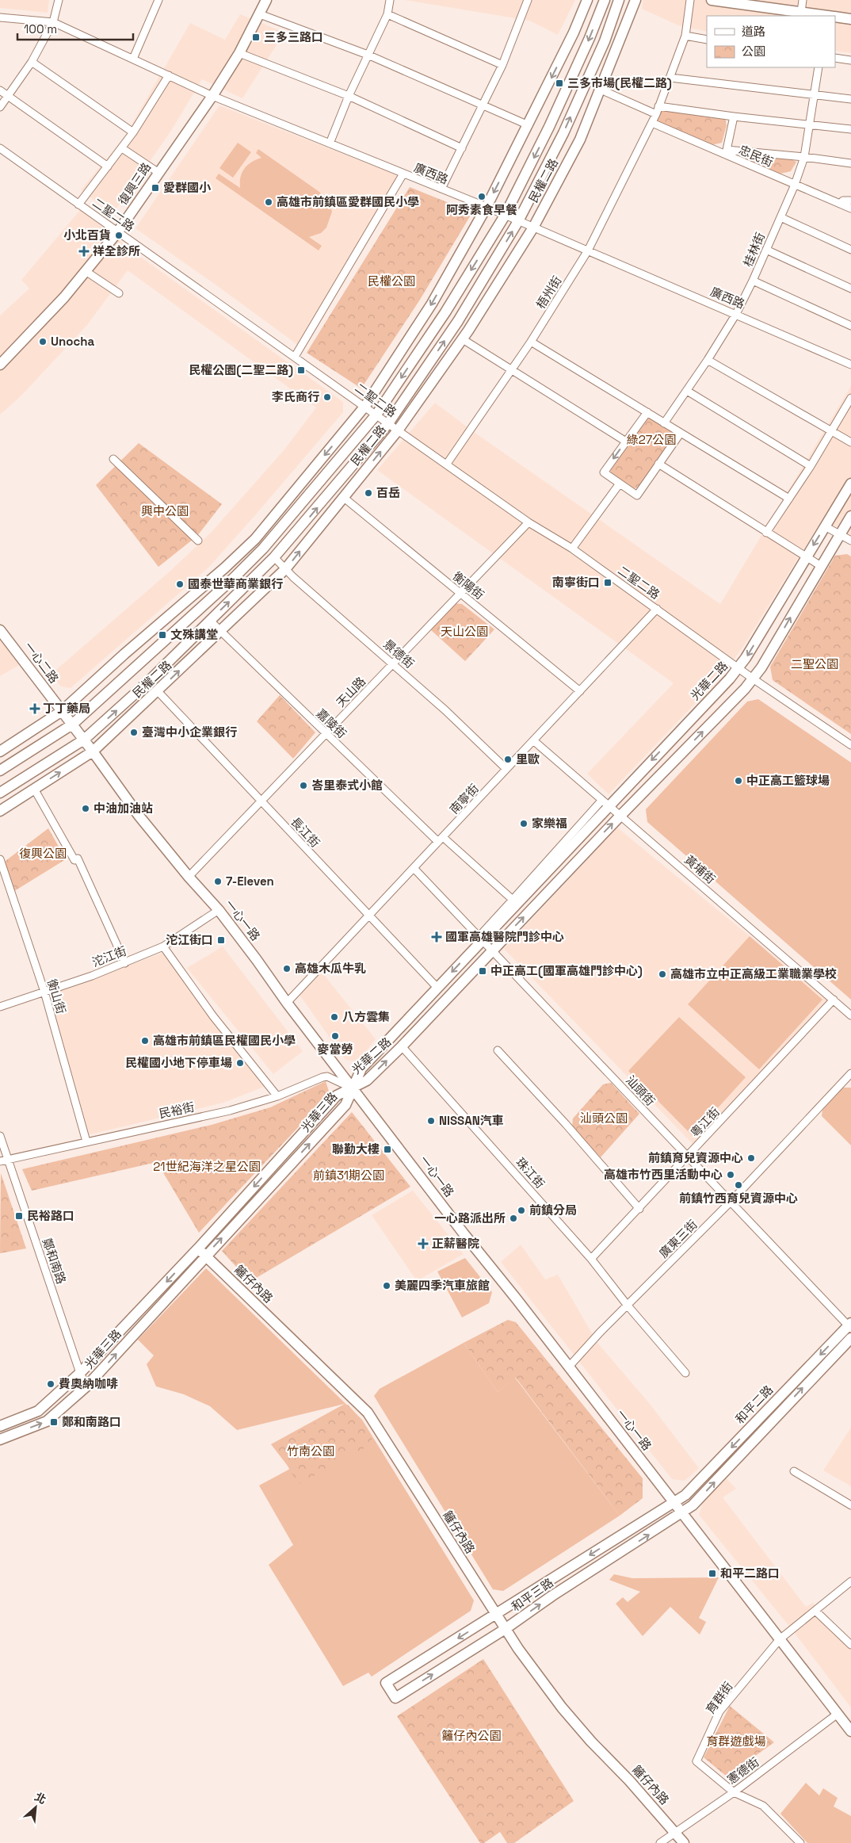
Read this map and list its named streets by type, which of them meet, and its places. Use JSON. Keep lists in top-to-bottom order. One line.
{"streets":{"street":["忠民街","廣西路","民權二路","復興三路","二聖二路","桂林街","梧州街","衡陽街","景德街","一心二路","光華二路","天山路","嘉陵街","南寧街","長江街","黃埔街","一心一路","沱江街","衡山街","汕頭街","民裕街","光華三路","粵江街","珠江街","廣東三街","鄭和南路","籬仔內路","和平二路","和平三路","育群街","憲德街"]},"crossings":[["忠民街","桂林街"],["忠民街","梧州街"],["廣西路","民權二路"],["廣西路","復興三路"],["廣西路","桂林街"],["廣西路","梧州街"],["民權二路","二聖二路"],["民權二路","衡陽街"],["民權二路","景德街"],["民權二路","嘉陵街"],["民權二路","長江街"],["民權二路","一心一路"],["復興三路","二聖二路"],["二聖二路","梧州街"],["二聖二路","光華二路"],["二聖二路","天山路"],["二聖二路","南寧街"],["衡陽街","天山路"],["衡陽街","南寧街"],["景德街","天山路"],["景德街","南寧街"],["一心二路","一心一路"],["光華二路","長江街"],["光華二路","黃埔街"],["光華二路","一心一路"],["光華二路","汕頭街"],["光華二路","民裕街"],["光華二路","光華三路"],["光華二路","珠江街"],["天山路","嘉陵街"],["天山路","長江街"],["天山路","一心一路"],["嘉陵街","南寧街"],["南寧街","長江街"],["南寧街","黃埔街"],["南寧街","一心一路"],["南寧街","汕頭街"],["黃埔街","粵江街"],["一心一路","沱江街"],["一心一路","民裕街"],["一心一路","光華三路"],["一心一路","廣東三街"],["一心一路","和平二路"],["一心一路","和平三路"],["一心一路","育群街"],["一心一路","憲德街"],["沱江街","衡山街"],["衡山街","民裕街"],["汕頭街","粵江街"],["汕頭街","廣東三街"],["汕頭街","和平二路"],["民裕街","光華三路"],["民裕街","鄭和南路"],["光華三路","鄭和南路"],["光華三路","籬仔內路"],["粵江街","珠江街"],["珠江街","廣東三街"],["籬仔內路","和平三路"],["籬仔內路","憲德街"],["和平二路","和平三路"],["育群街","憲德街"]],"parks":["民權公園","綠27公園","興中公園","天山公園","二聖公園","復興公園","汕頭公園","21世紀海洋之星公園","前鎮31期公園","竹南公園","籬仔內公園","育群遊戲場"],"places":{"transit":["三多三路口","三多市場(民權二路)","愛群國小","民權公園(二聖二路)","南寧街口","文殊講堂","沱江街口","中正高工(國軍高雄門診中心)","聯勤大樓","民裕路口","鄭和南路口","和平二路口"],"other":["阿秀素食早餐","高雄市前鎮區愛群國民小學","小北百貨","Unocha","李氏商行","百岳","國泰世華商業銀行","臺灣中小企業銀行","里歐","中正高工籃球場","峇里泰式小館","中油加油站","家樂福","7-Eleven","高雄木瓜牛乳","高雄市立中正高級工業職業學校","八方雲集","麥當勞","高雄市前鎮區民權國民小學","民權國小地下停車場","NISSAN汽車","前鎮育兒資源中心","高雄市竹西里活動中心","前鎮竹西育兒資源中心","前鎮分局","一心路派出所","美麗四季汽車旅館","費奧納咖啡"],"health":["祥全診所","丁丁藥局","國軍高雄醫院門診中心","正薪醫院"]},"legend":["道路","公園"],"scale_bar":"100 m","north":"top right"}
